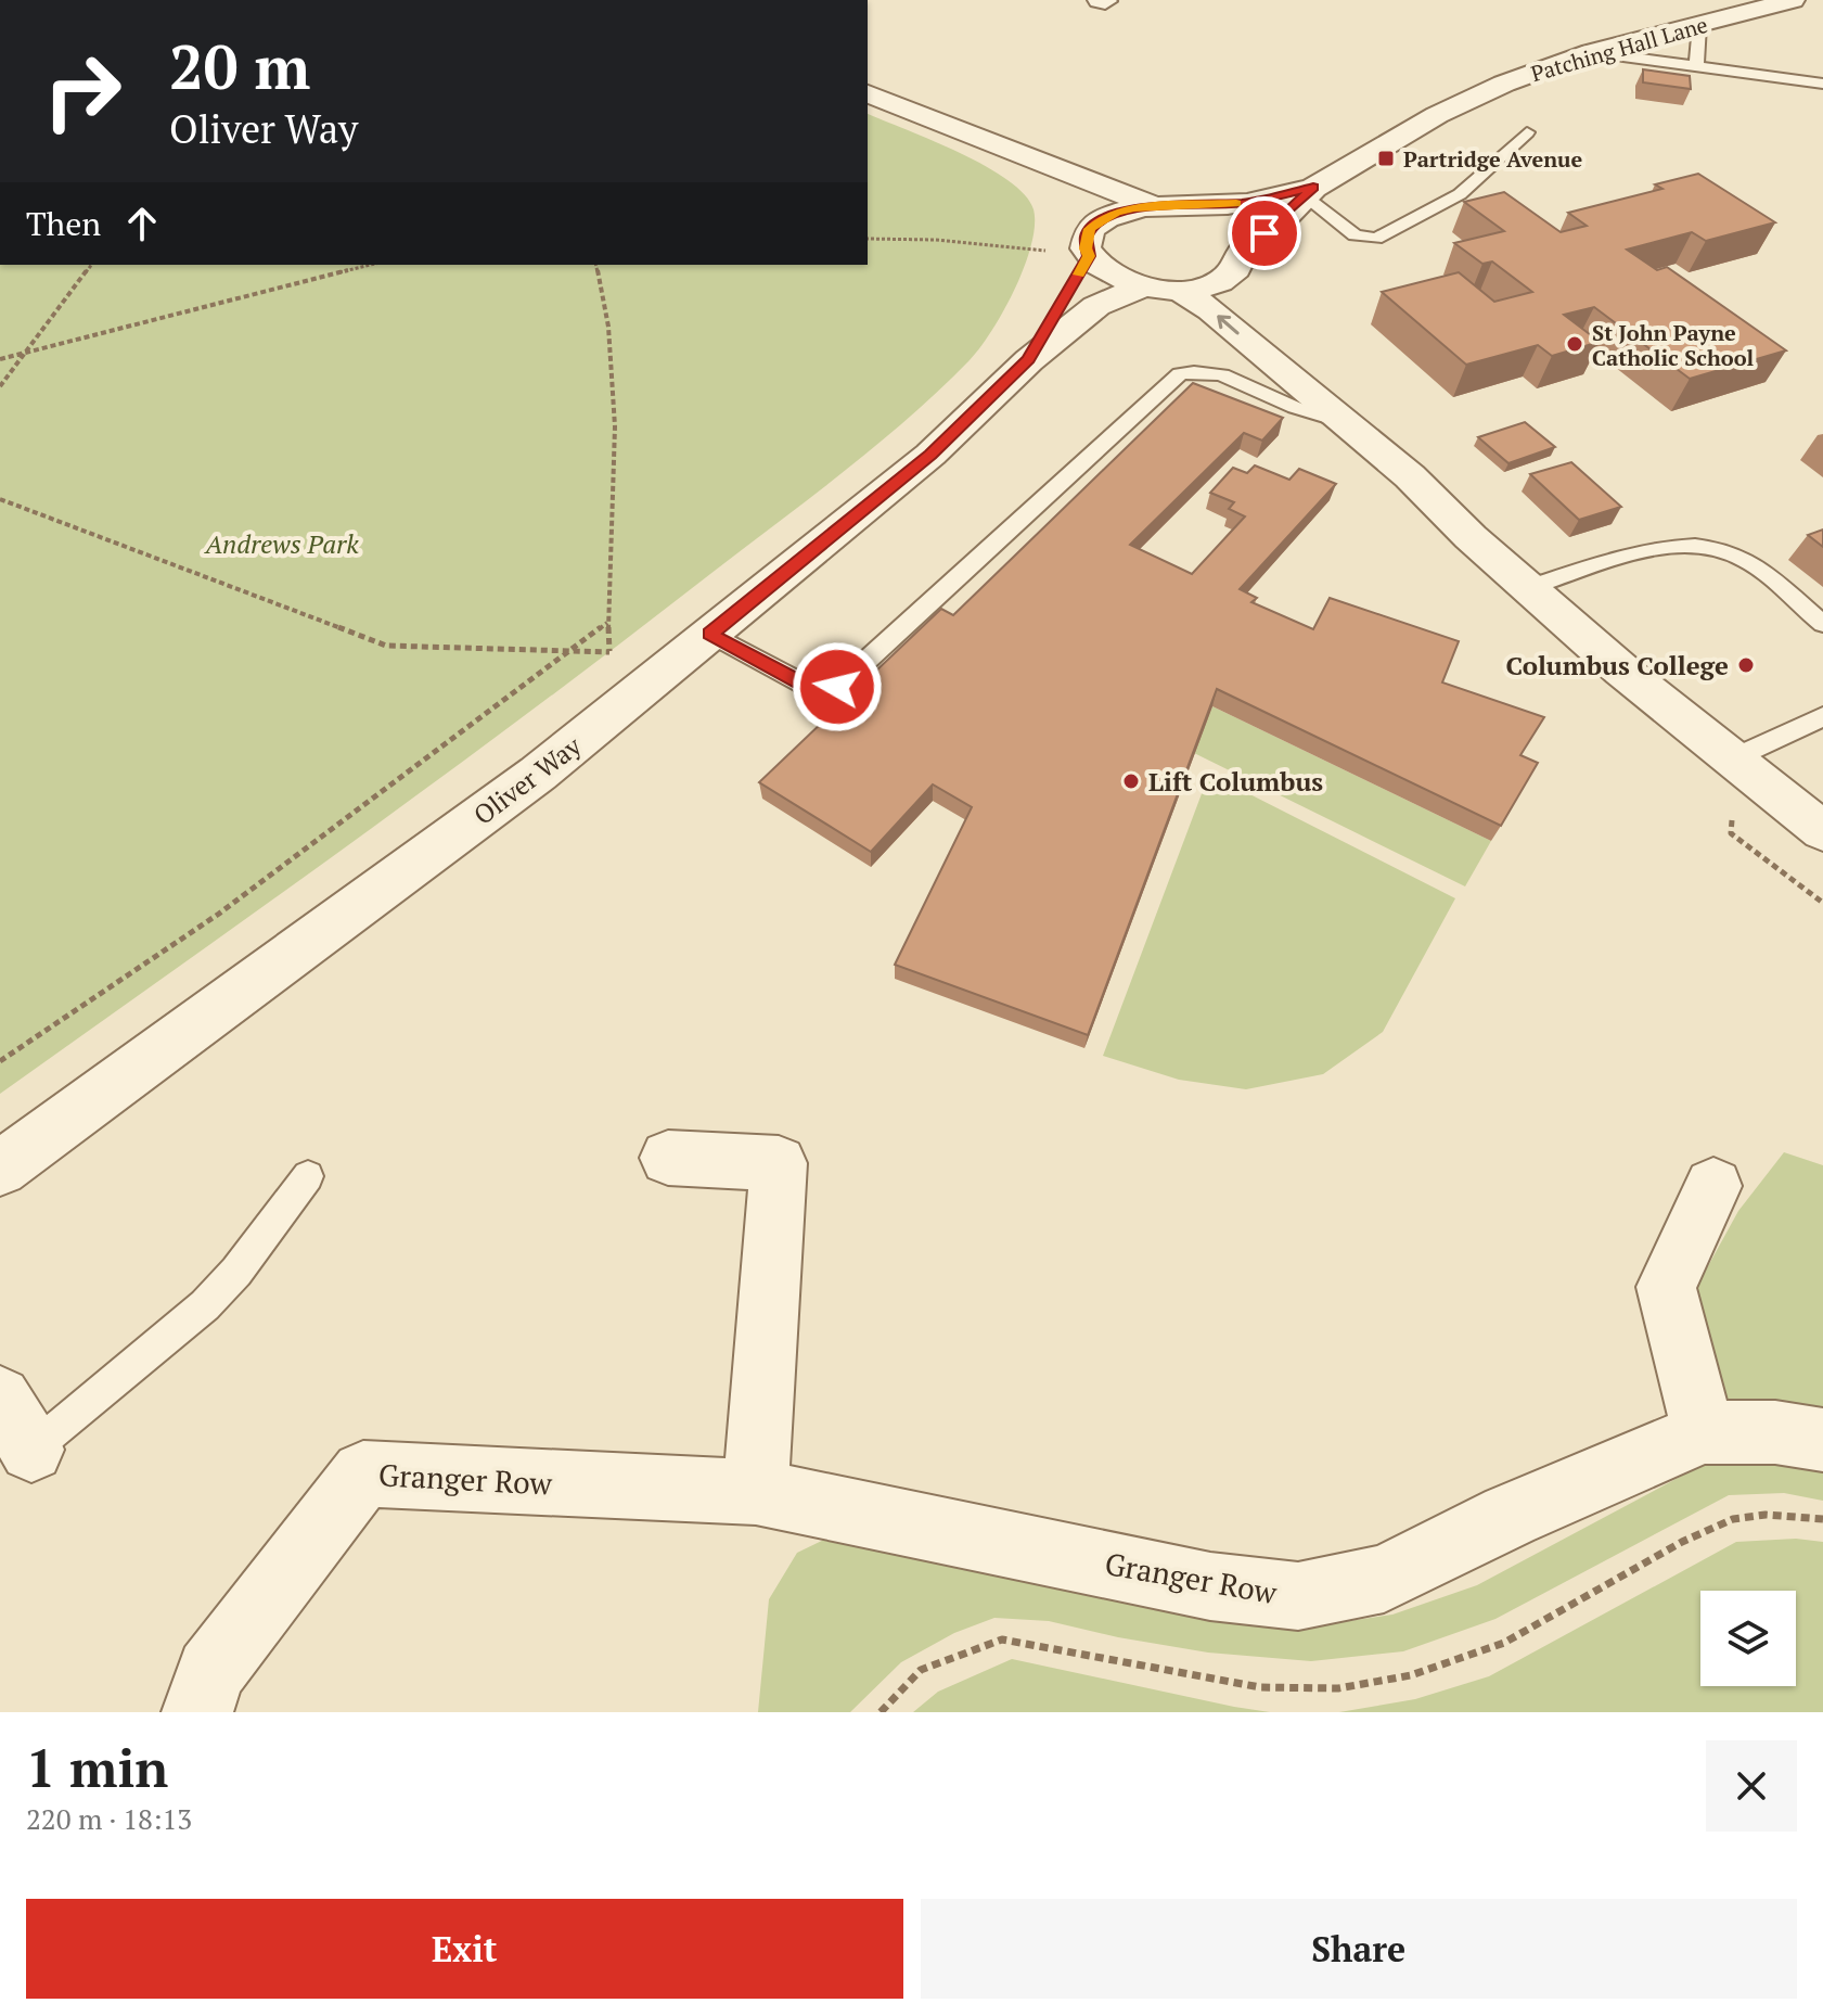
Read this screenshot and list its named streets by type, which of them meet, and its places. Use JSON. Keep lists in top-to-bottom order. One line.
{"streets":{"street":["Patching Hall Lane","Oliver Way","Granger Row"]},"crossings":[["Patching Hall Lane","Oliver Way"]],"parks":["Andrews Park"],"places":{"transit":["Partridge Avenue"],"other":["St John Payne Catholic School","Columbus College","Lift Columbus"]},"page":{"turn":["20 m","Oliver Way"],"then":"Then","heading":["1 min","220 m · 18:13"],"buttons":["Exit","Share"]}}
